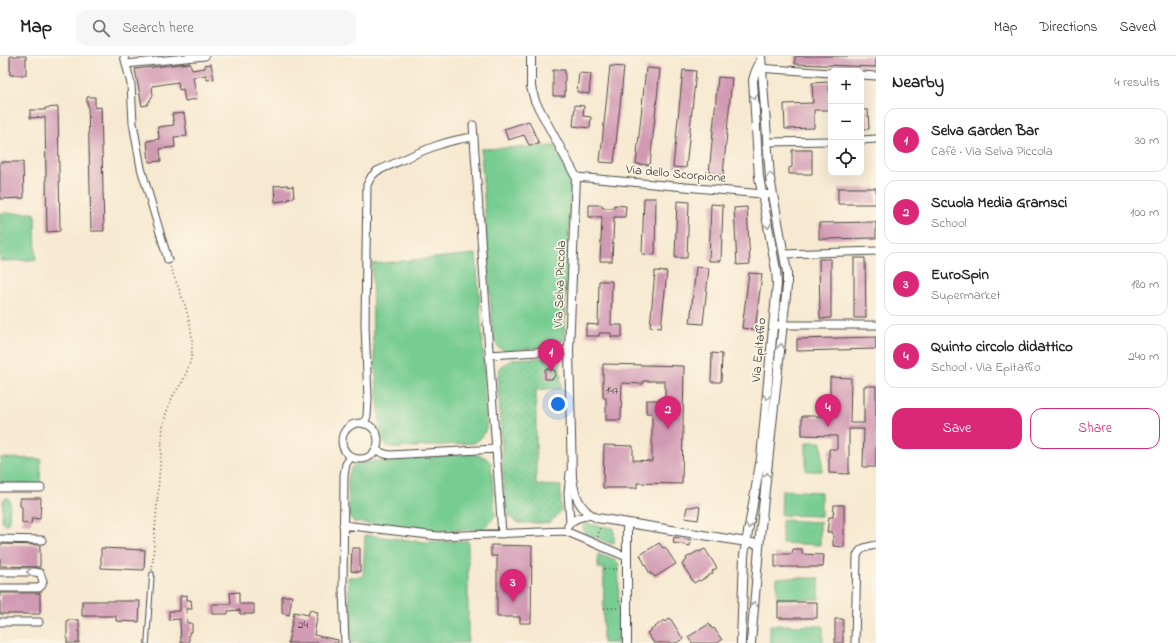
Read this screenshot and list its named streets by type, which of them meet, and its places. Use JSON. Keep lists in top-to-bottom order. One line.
{"streets":{"street":["Via dello Scorpione","Via Selva Piccola","Via Epitaffio"]},"crossings":[["Via dello Scorpione","Via Selva Piccola"],["Via dello Scorpione","Via Epitaffio"],["Via Selva Piccola","Via Epitaffio"]],"house_numbers":["147","24"],"page":{"header":"Map","search":"Search here","nav":["Map","Directions","Saved"],"heading":["Nearby","4 results"],"map_buttons":["+","−"],"list":[{"mark":"1","name":"Selva Garden Bar","note":"Café · Via Selva Piccola","value":"30 m"},{"mark":"2","name":"Scuola Media Gramsci","note":"School","value":"100 m"},{"mark":"3","name":"EuroSpin","note":"Supermarket","value":"180 m"},{"mark":"4","name":"Quinto circolo didattico","note":"School · Via Epitaffio","value":"240 m"}],"pins":["1","4","2","3"],"buttons":["Save","Share"]}}
